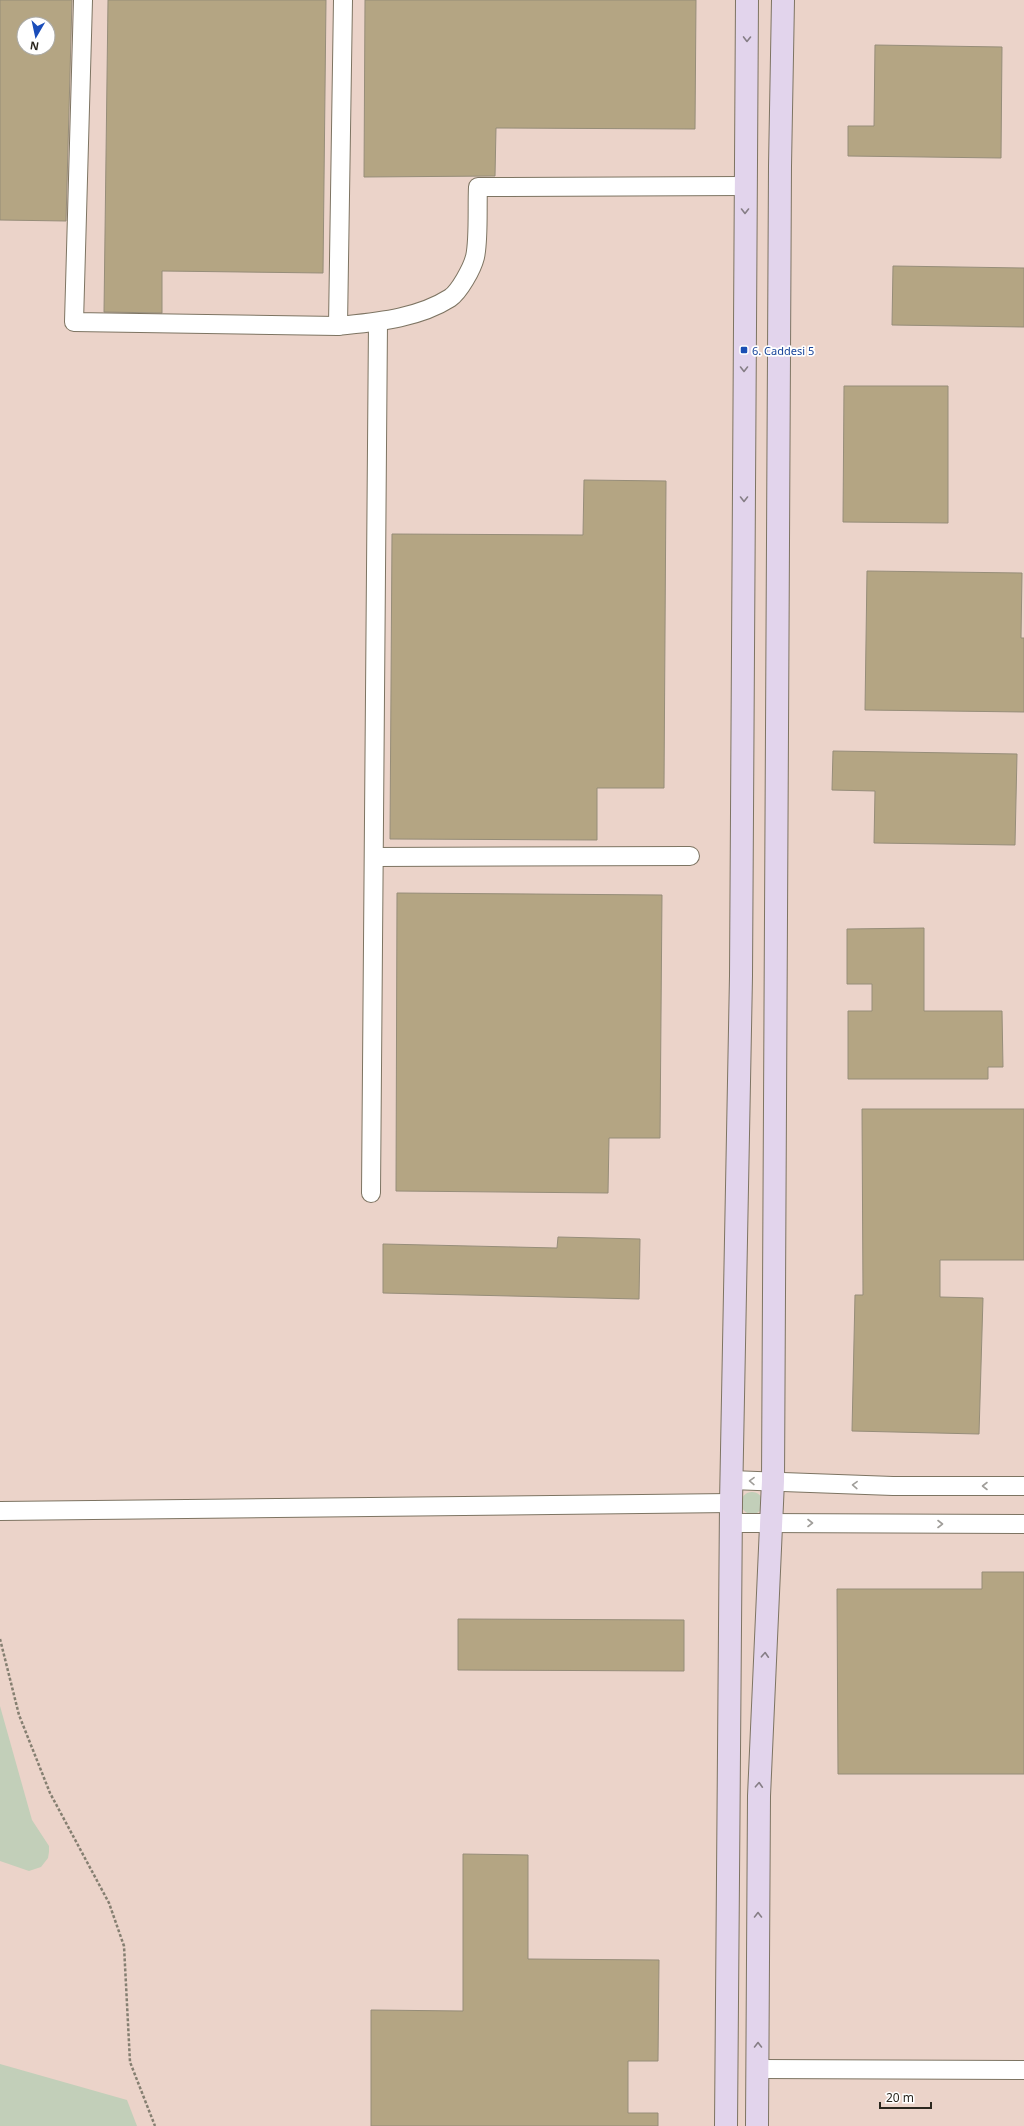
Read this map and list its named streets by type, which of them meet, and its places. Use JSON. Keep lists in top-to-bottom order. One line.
{"places":{"transit":["6. Caddesi 5"]},"scale_bar":"20 m","north":"bottom"}
